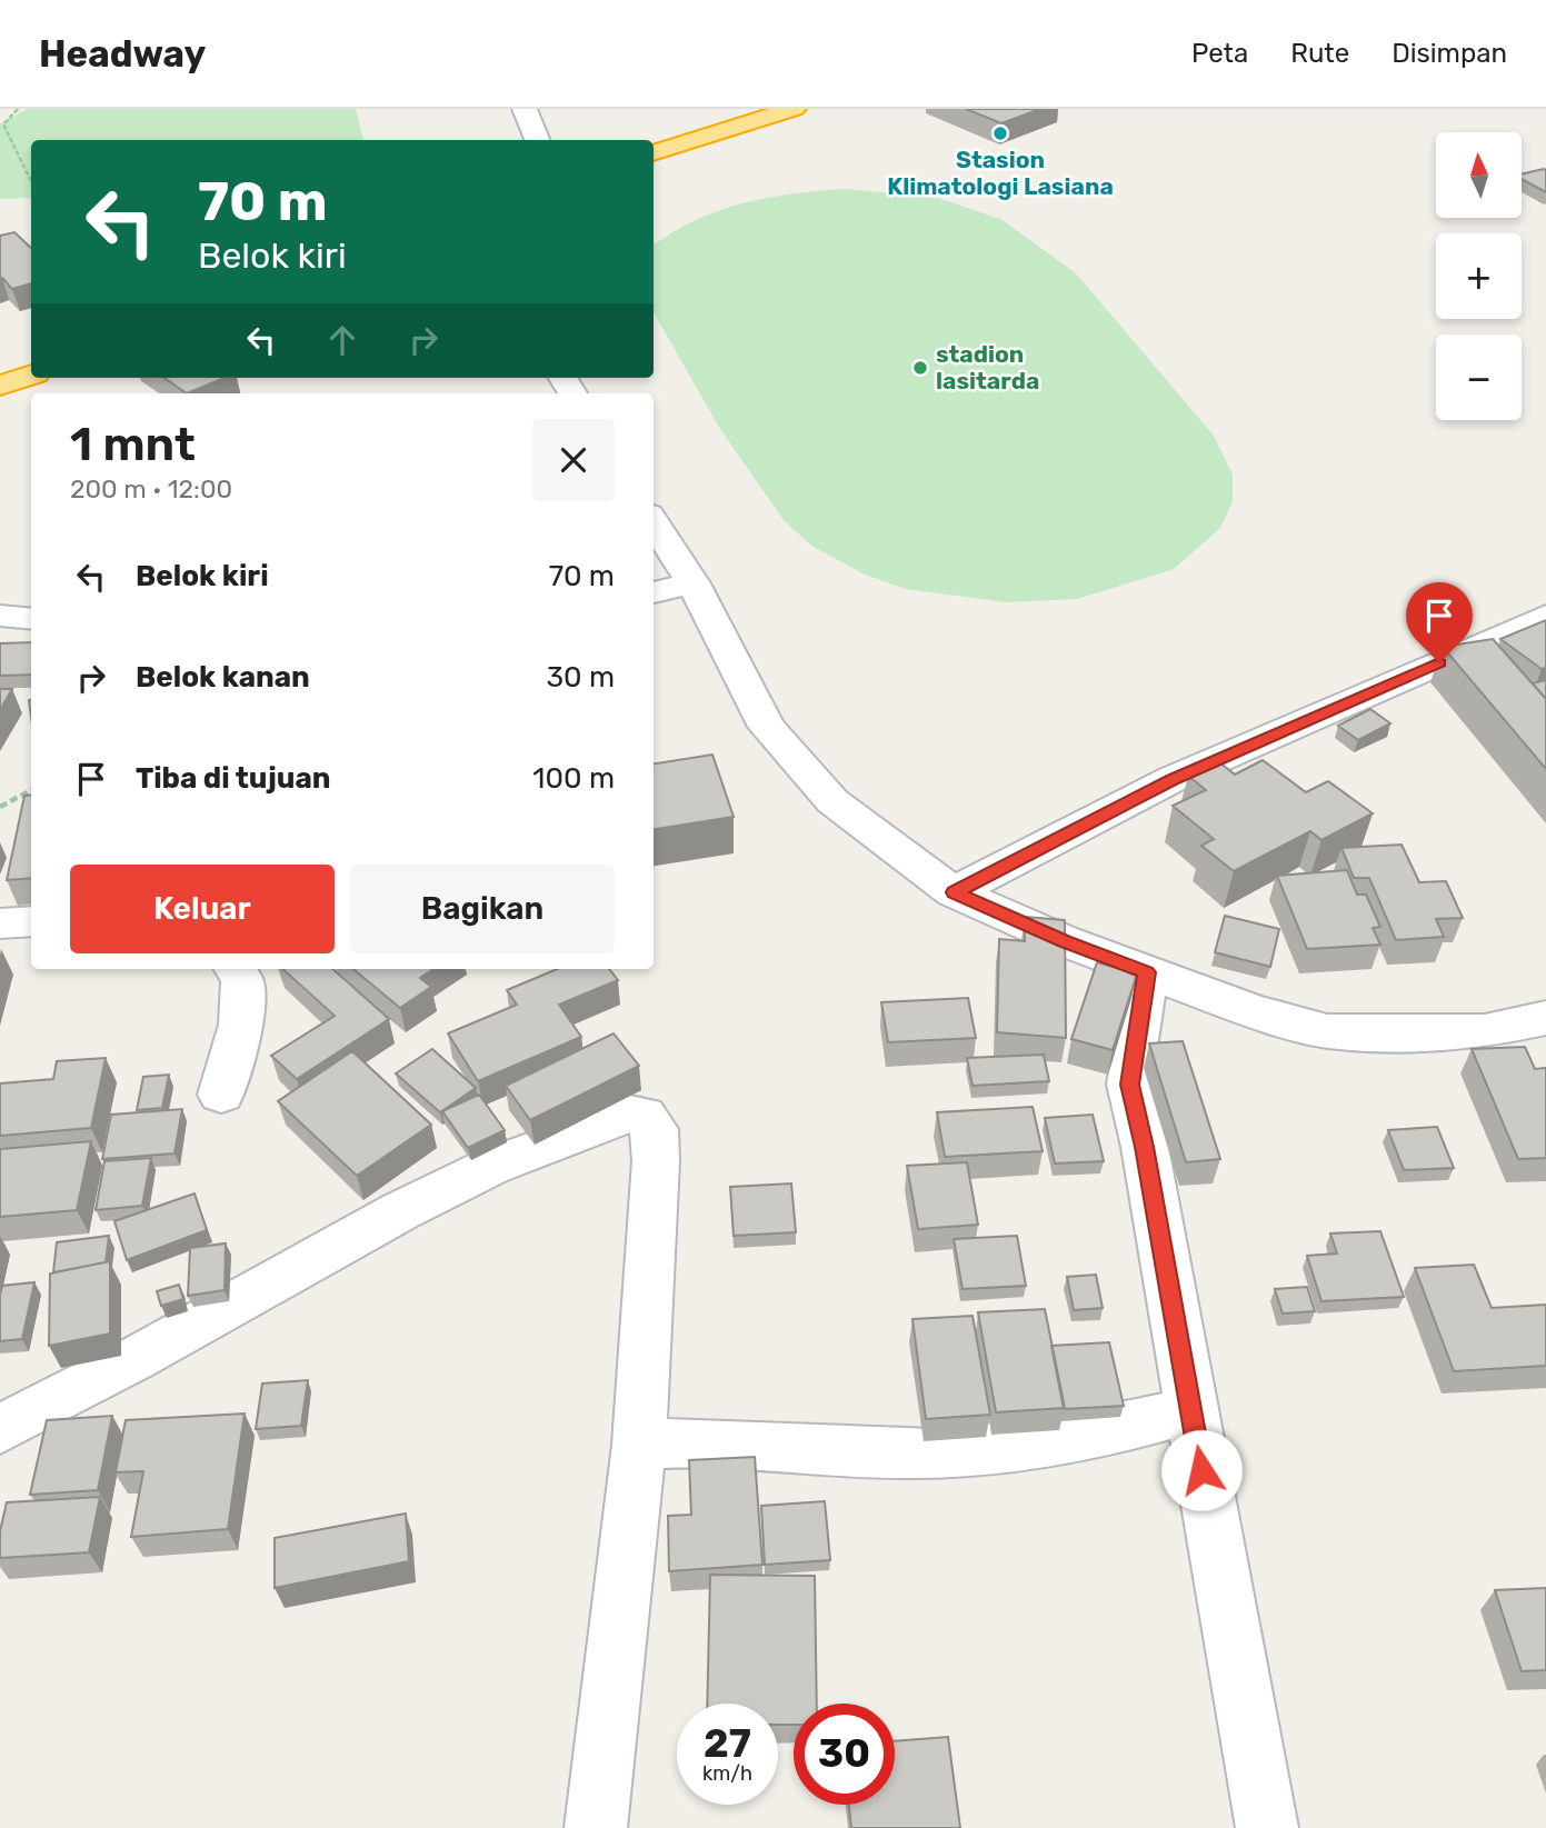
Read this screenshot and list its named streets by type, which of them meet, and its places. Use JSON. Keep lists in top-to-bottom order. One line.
{"places":["Stasion Klimatologi Lasiana","stadion lasitarda"],"north":"top","page":{"header":"Headway","nav":["Peta","Rute","Disimpan"],"map_buttons":["+","−"],"turn":["70 m","Belok kiri"],"heading":["1 mnt","200 m · 12:00"],"list":[{"name":"Belok kiri","value":"70 m"},{"name":"Belok kanan","value":"30 m"},{"name":"Tiba di tujuan","value":"100 m"}],"buttons":["Keluar","Bagikan"],"speed":"27 km/h","limit":"30"}}
